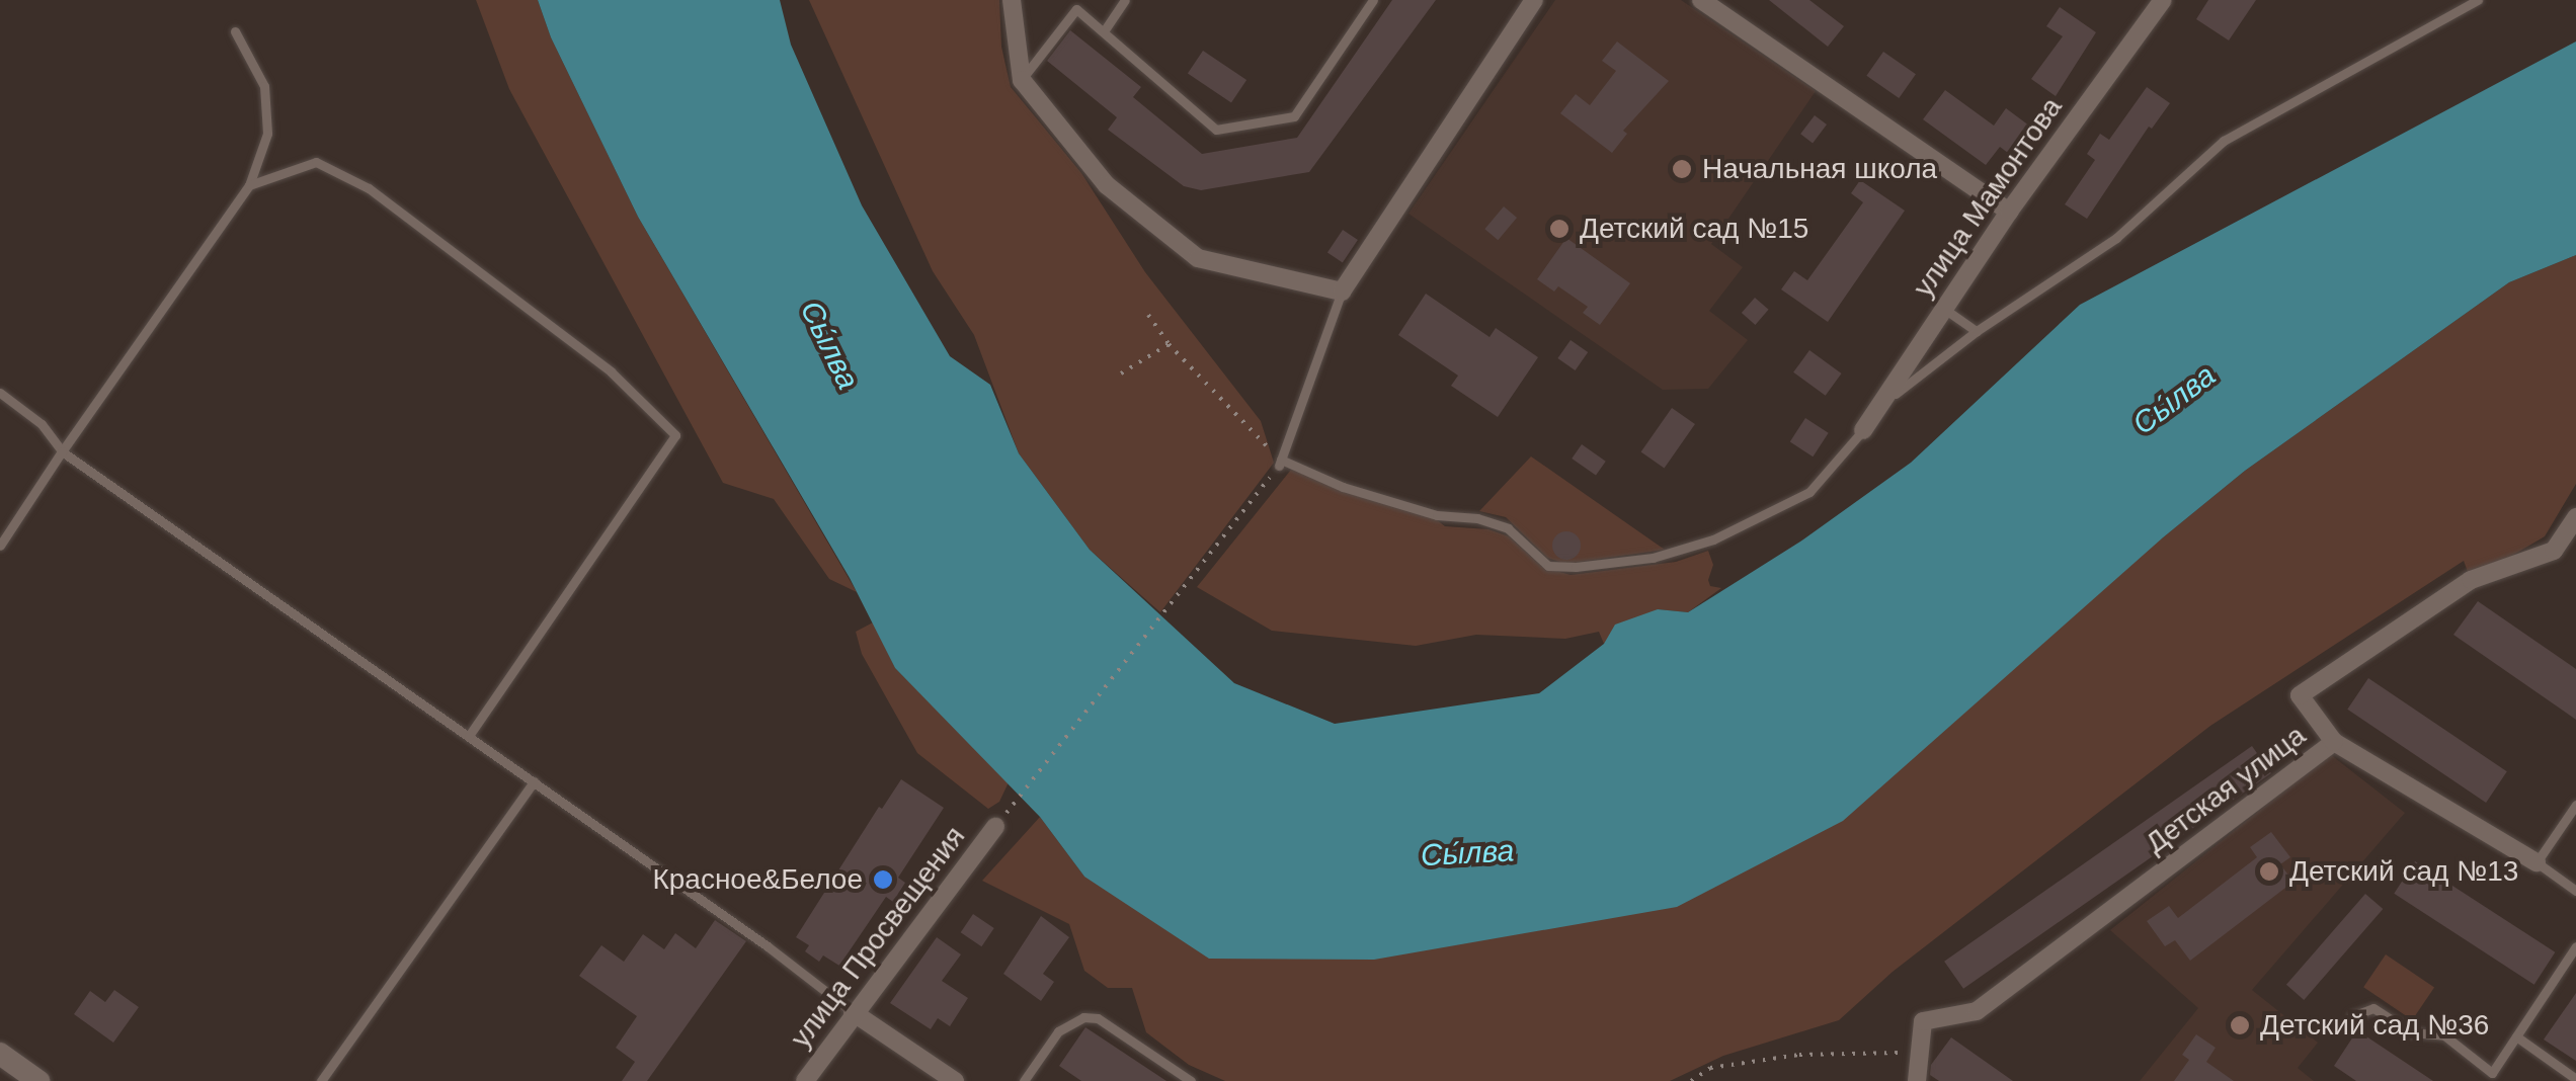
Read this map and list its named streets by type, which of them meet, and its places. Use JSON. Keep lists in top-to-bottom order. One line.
{"streets":{"street":["улица Мамонтова","Детская улица","улица Просвещения"]},"water":["Сы́лва"],"places":["Начальная школа","Детский сад №15","Детский сад №13","Красное&Белое","Детский сад №36"]}
